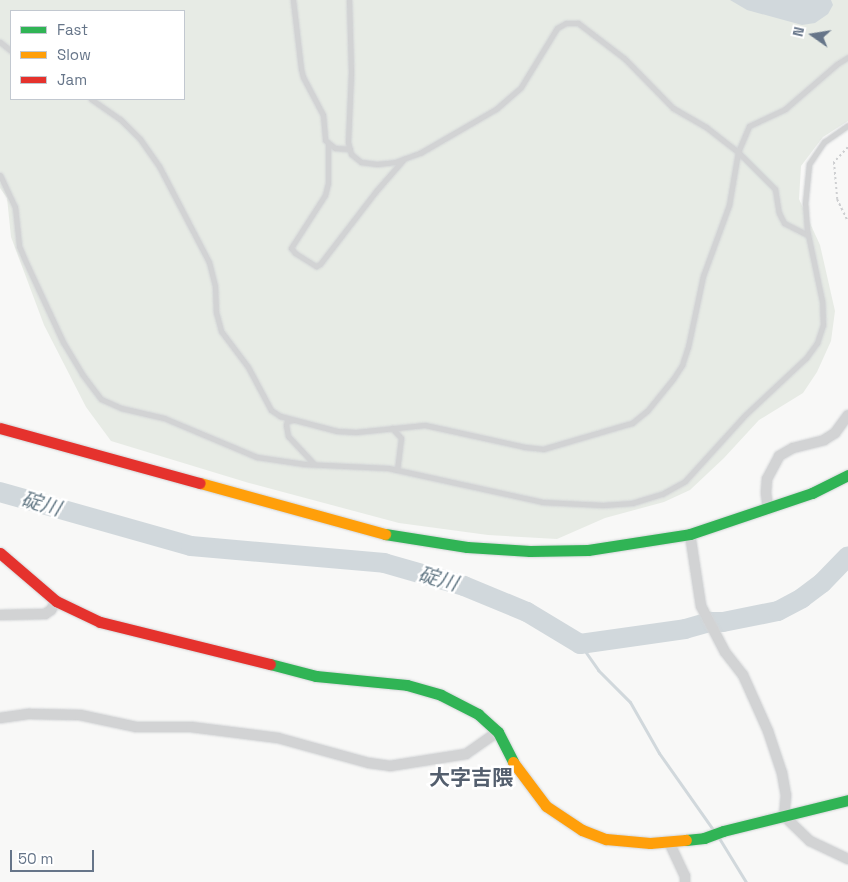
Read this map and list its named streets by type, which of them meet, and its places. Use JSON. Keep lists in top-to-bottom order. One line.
{"districts":["大字吉隈"],"water":["碇川"],"legend":["Fast","Slow","Jam"],"scale_bar":"50 m","north":"left"}
